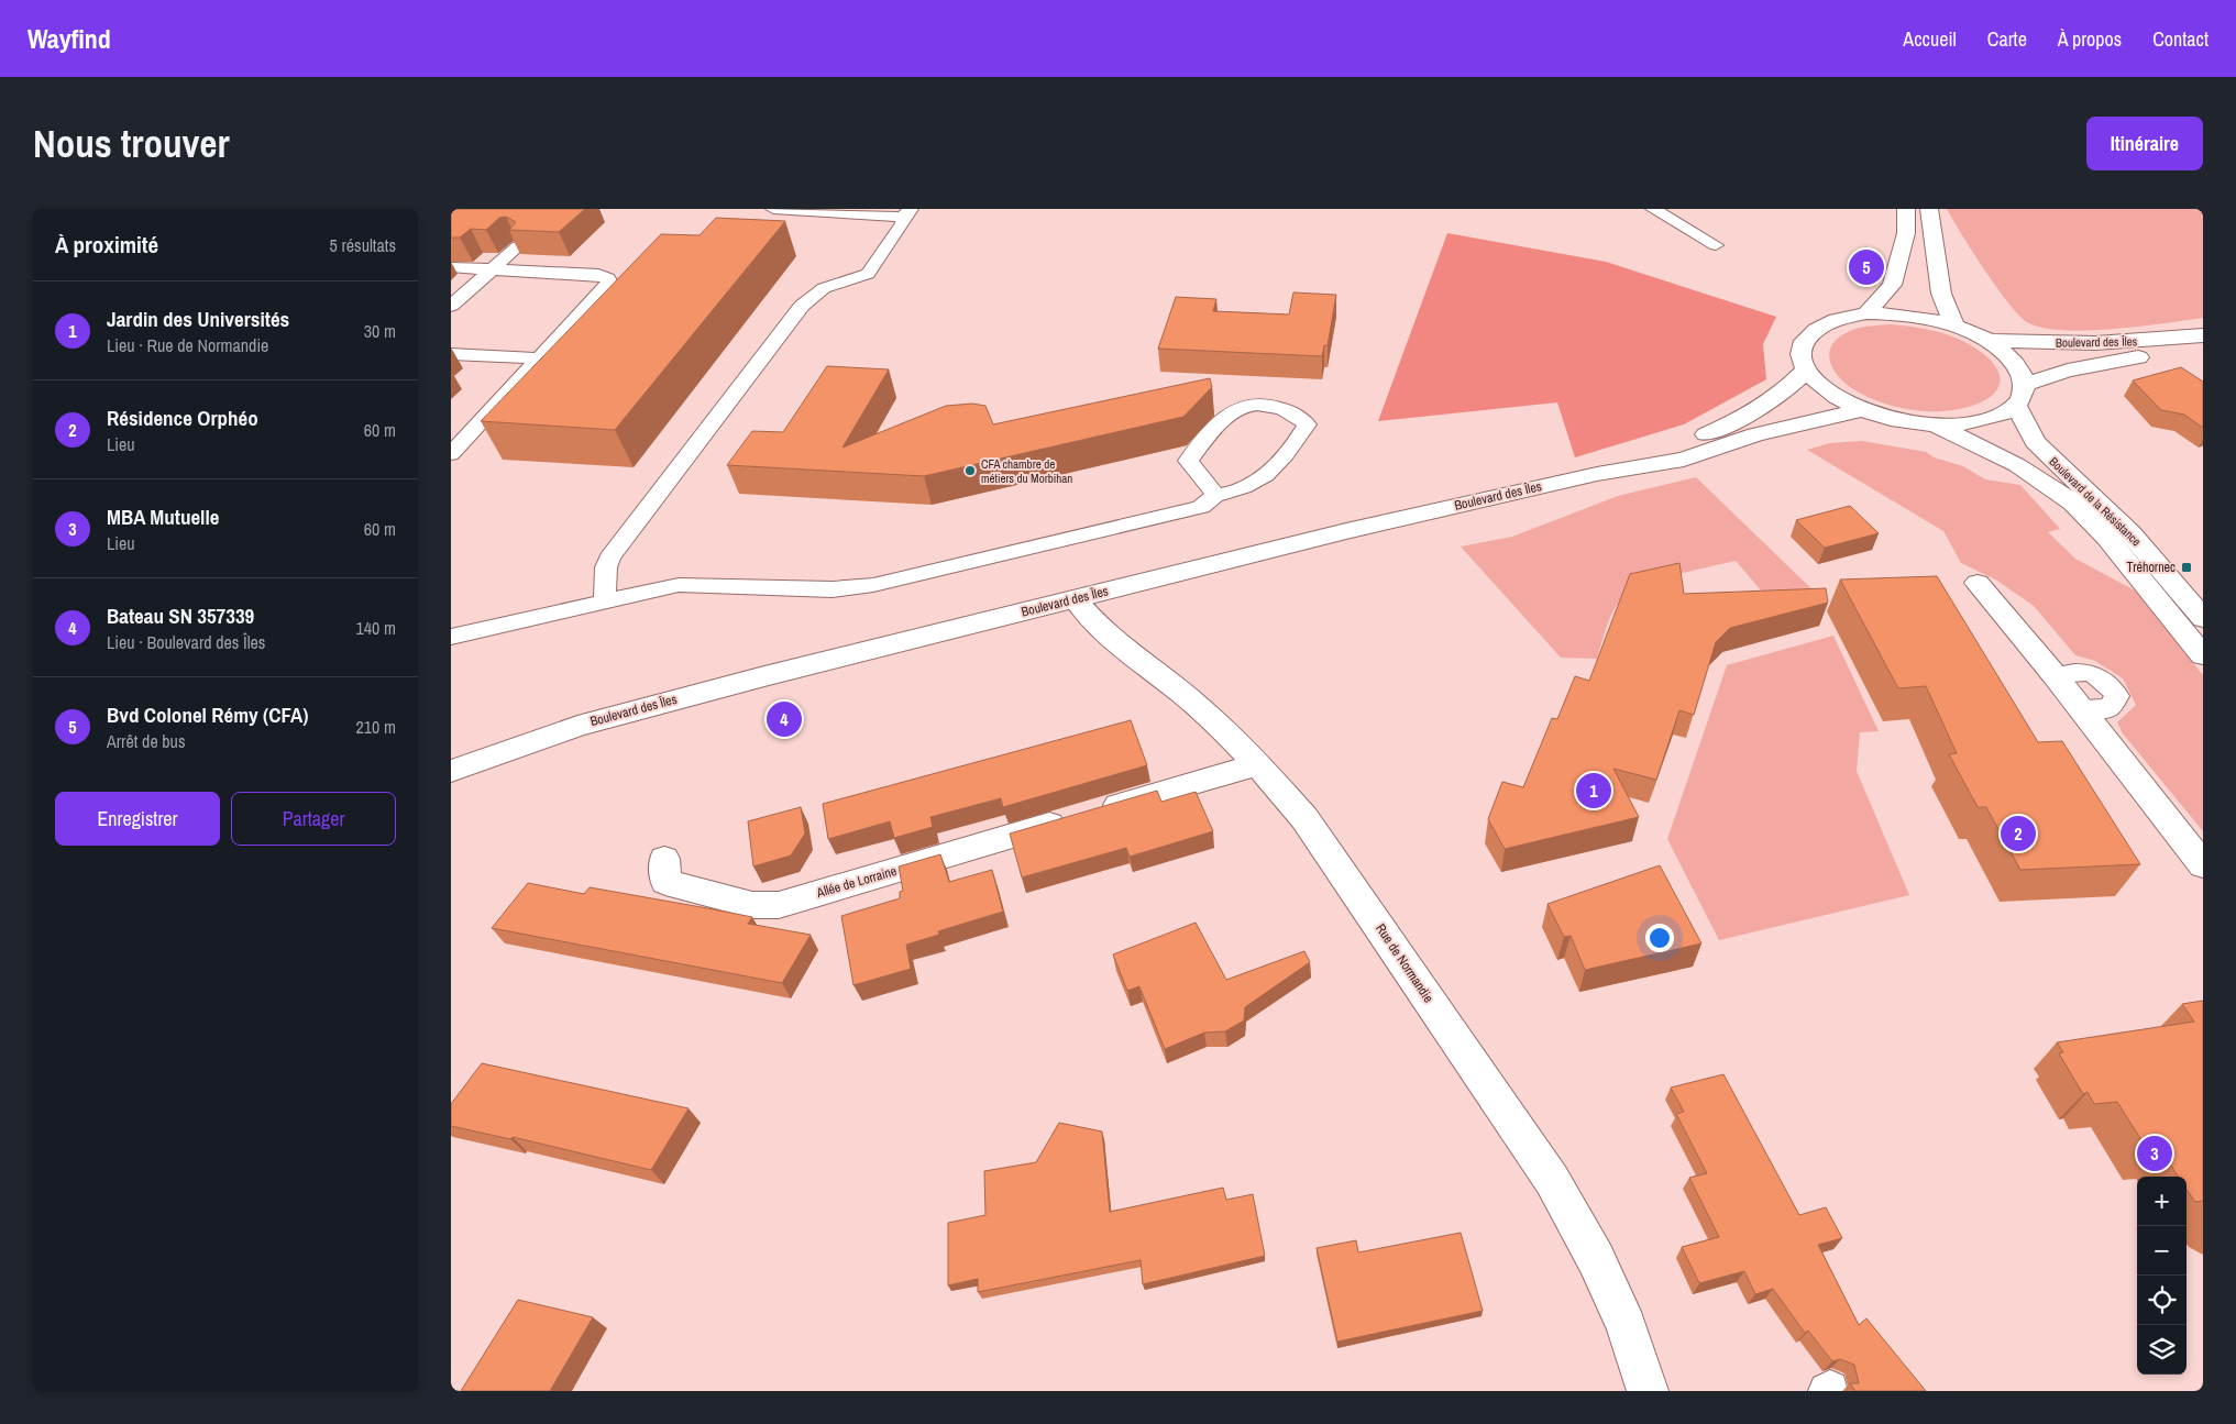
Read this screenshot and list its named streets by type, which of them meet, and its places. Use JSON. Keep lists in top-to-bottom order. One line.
{"streets":{"main road":["Boulevard des Îles","Boulevard de la Résistance","Allée de Lorraine","Rue de Normandie"]},"crossings":[["Boulevard des Îles","Boulevard de la Résistance"],["Boulevard des Îles","Rue de Normandie"],["Allée de Lorraine","Rue de Normandie"]],"places":{"other":["CFA chambre de métiers du Morbihan"],"transit":["Tréhornec"]},"page":{"header":"Wayfind","nav":["Accueil","Carte","À propos","Contact"],"buttons":["Itinéraire",["Enregistrer","Partager"]],"title":"Nous trouver","heading":["À proximité","5 résultats"],"pins":["5","4","1","2","3"],"list":[{"mark":"1","name":"Jardin des Universités","note":"Lieu · Rue de Normandie","value":"30 m"},{"mark":"2","name":"Résidence Orphéo","note":"Lieu","value":"60 m"},{"mark":"3","name":"MBA Mutuelle","note":"Lieu","value":"60 m"},{"mark":"4","name":"Bateau SN 357339","note":"Lieu · Boulevard des Îles","value":"140 m"},{"mark":"5","name":"Bvd Colonel Rémy (CFA)","note":"Arrêt de bus","value":"210 m"}],"map_buttons":["+","−"]}}
